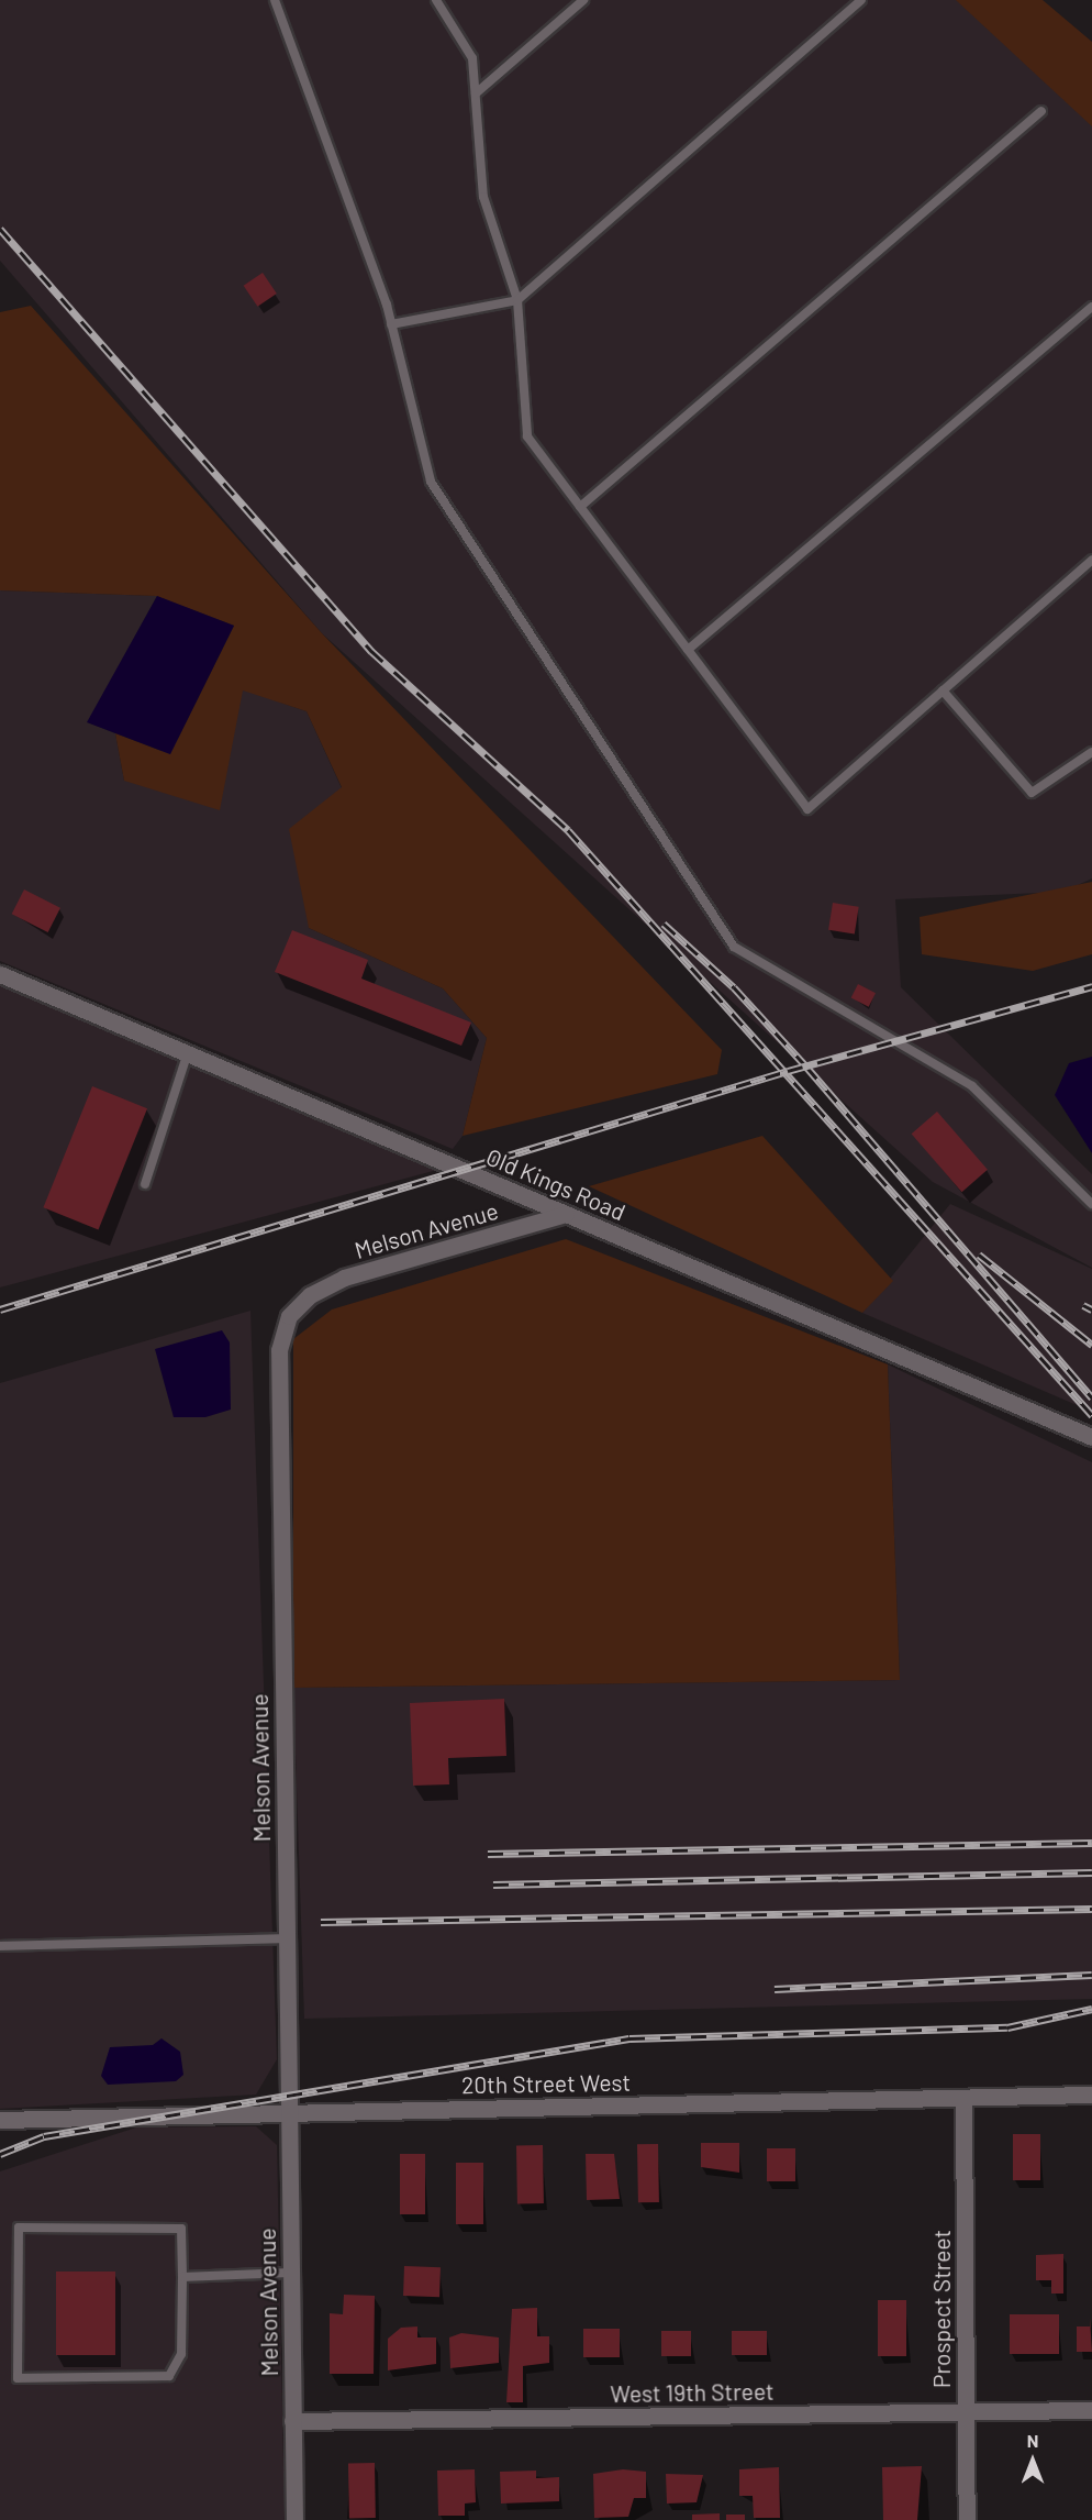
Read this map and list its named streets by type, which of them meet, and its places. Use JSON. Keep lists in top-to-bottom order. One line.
{"streets":{"street":["Old Kings Road","Melson Avenue","20th Street West","Prospect Street","West 19th Street"]},"crossings":[["Old Kings Road","Melson Avenue"],["Melson Avenue","20th Street West"],["Melson Avenue","West 19th Street"],["20th Street West","Prospect Street"],["Prospect Street","West 19th Street"]],"north":"top"}
